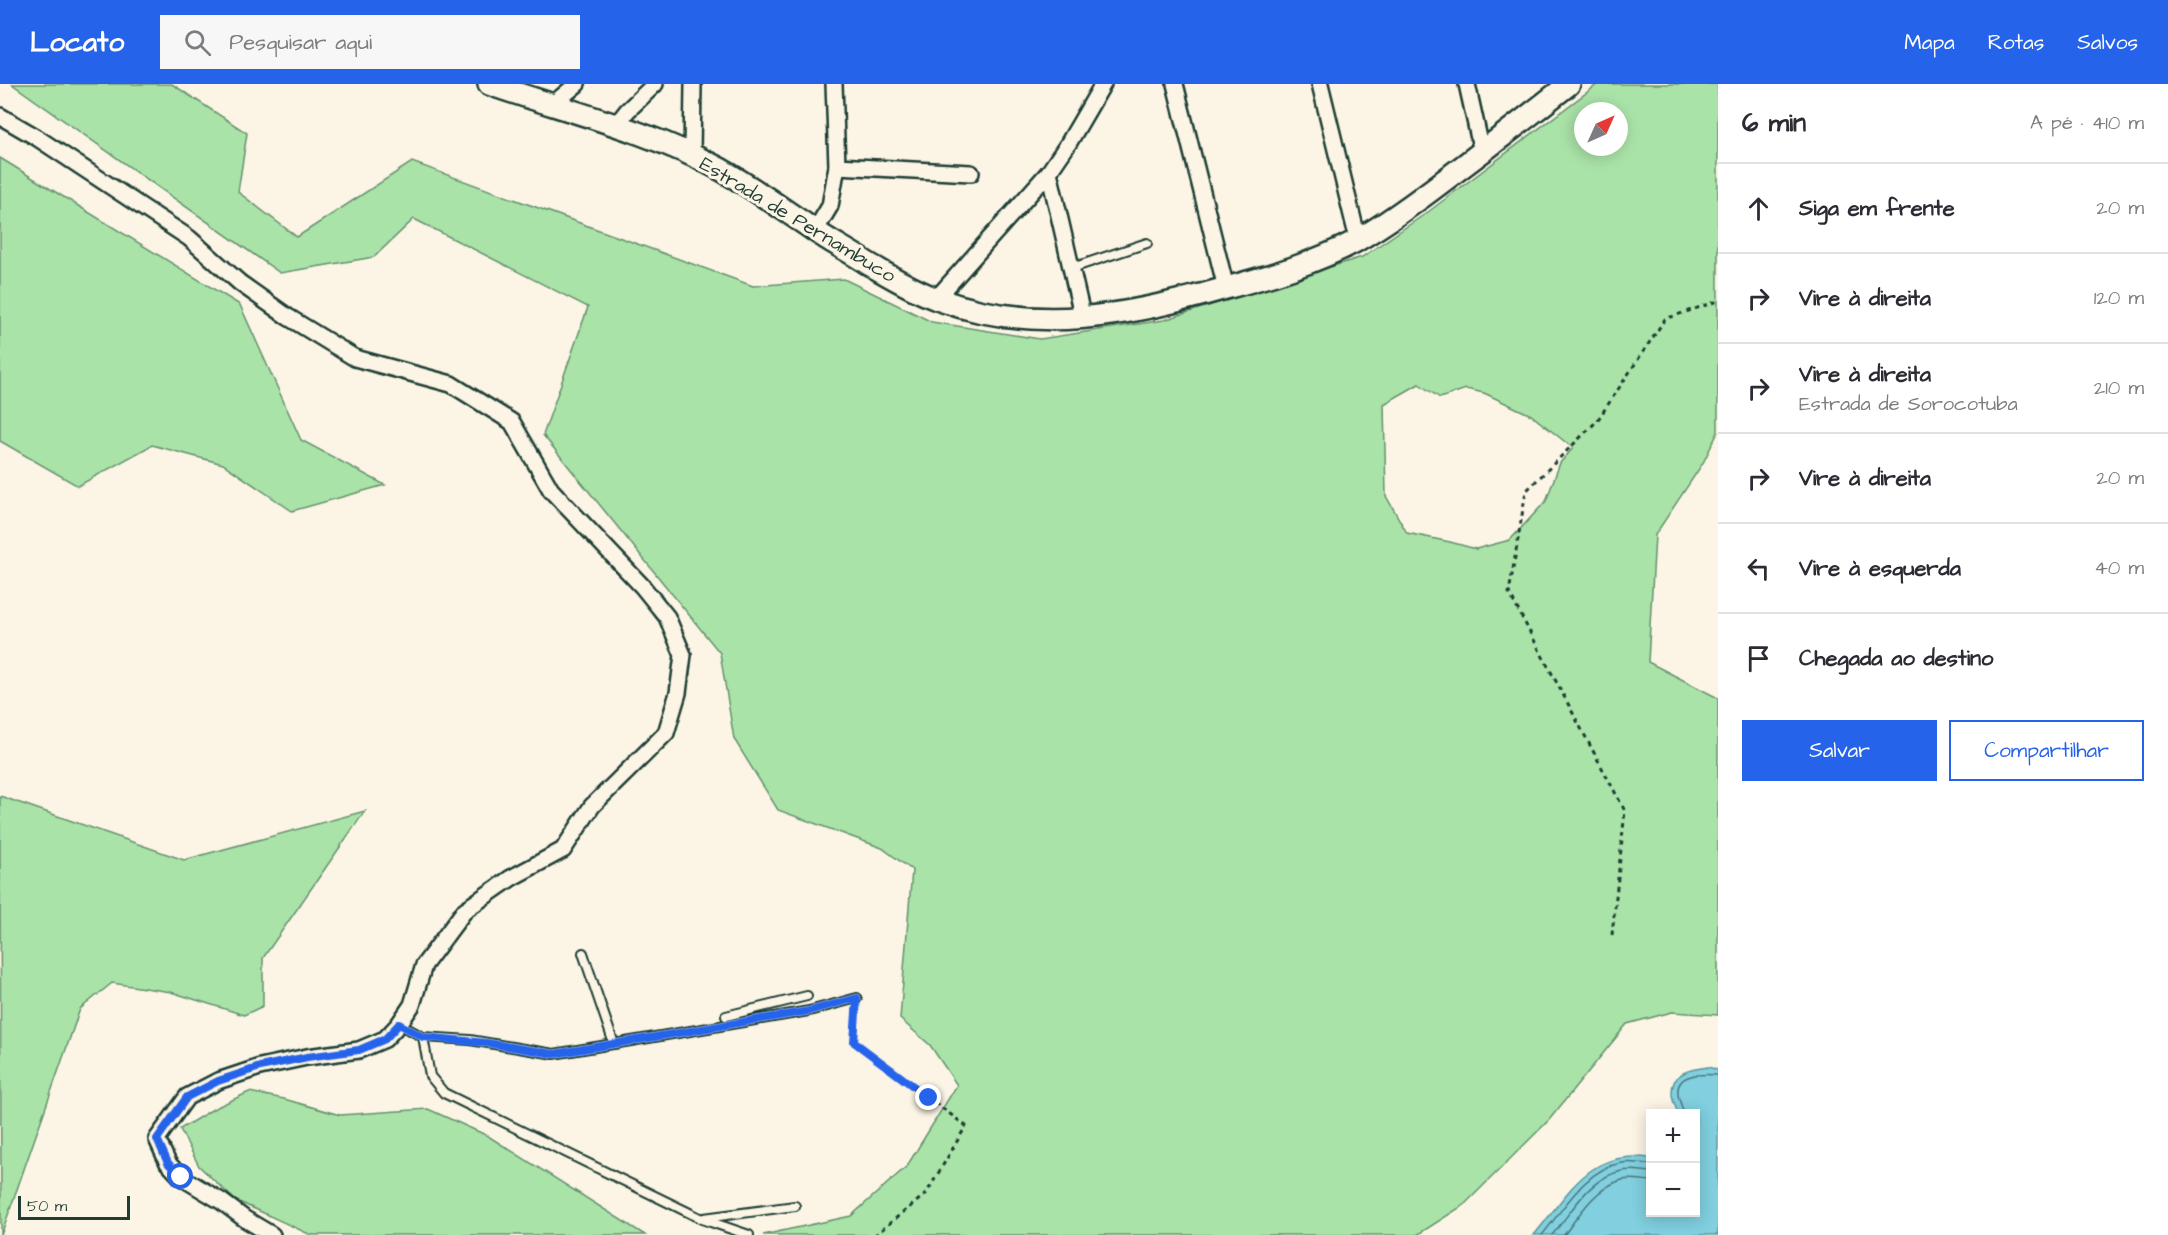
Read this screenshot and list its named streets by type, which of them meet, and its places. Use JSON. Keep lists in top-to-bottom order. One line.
{"streets":{"main road":["Estrada de Pernambuco"]},"scale_bar":"50 m","north":"top right","page":{"header":"Locato","search":"Pesquisar aqui","nav":["Mapa","Rotas","Salvos"],"heading":["6 min","A pé · 410 m"],"list":[["Siga em frente","20 m"],["Vire à direita","120 m"],["Vire à direita","Estrada de Sorocotuba","210 m"],["Vire à direita","20 m"],["Vire à esquerda","40 m"],"Chegada ao destino"],"buttons":["Salvar","Compartilhar"],"map_buttons":["+","−"],"scale":"50 m"}}
